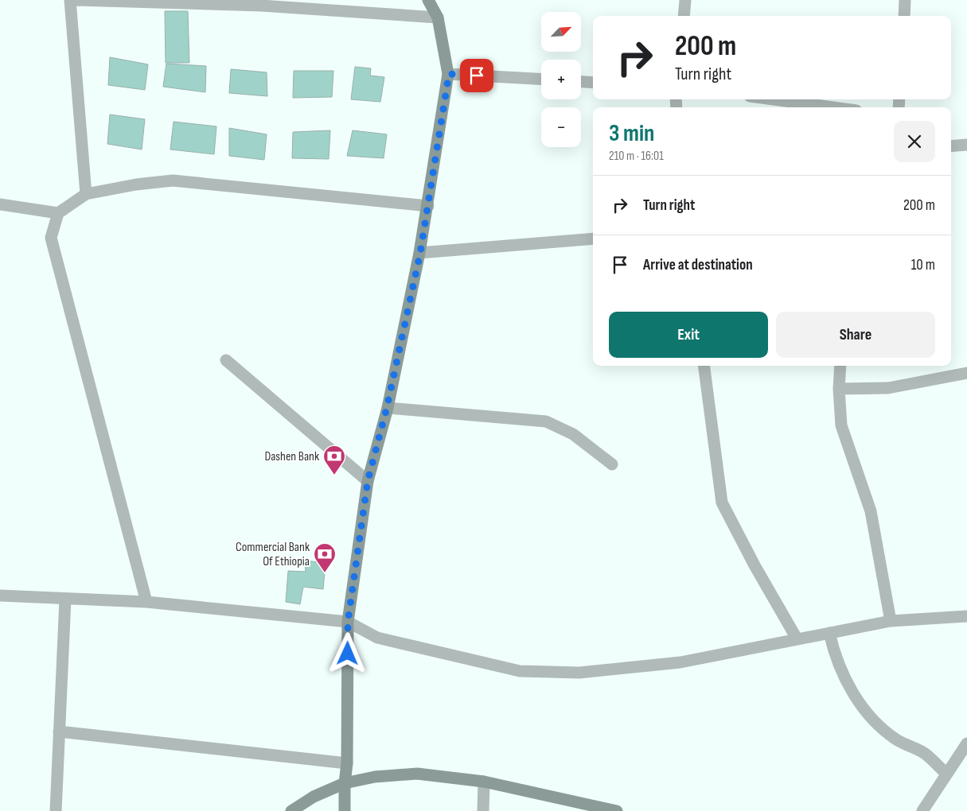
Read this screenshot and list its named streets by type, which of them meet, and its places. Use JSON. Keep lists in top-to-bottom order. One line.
{"places":{"bank":["Dashen Bank","Commercial Bank Of Ethiopia"]},"north":"top right","page":{"map_buttons":["+","−"],"turn":["200 m","Turn right"],"heading":["3 min","210 m · 16:01"],"list":[{"name":"Turn right","value":"200 m"},{"name":"Arrive at destination","value":"10 m"}],"buttons":["Exit","Share"]}}
